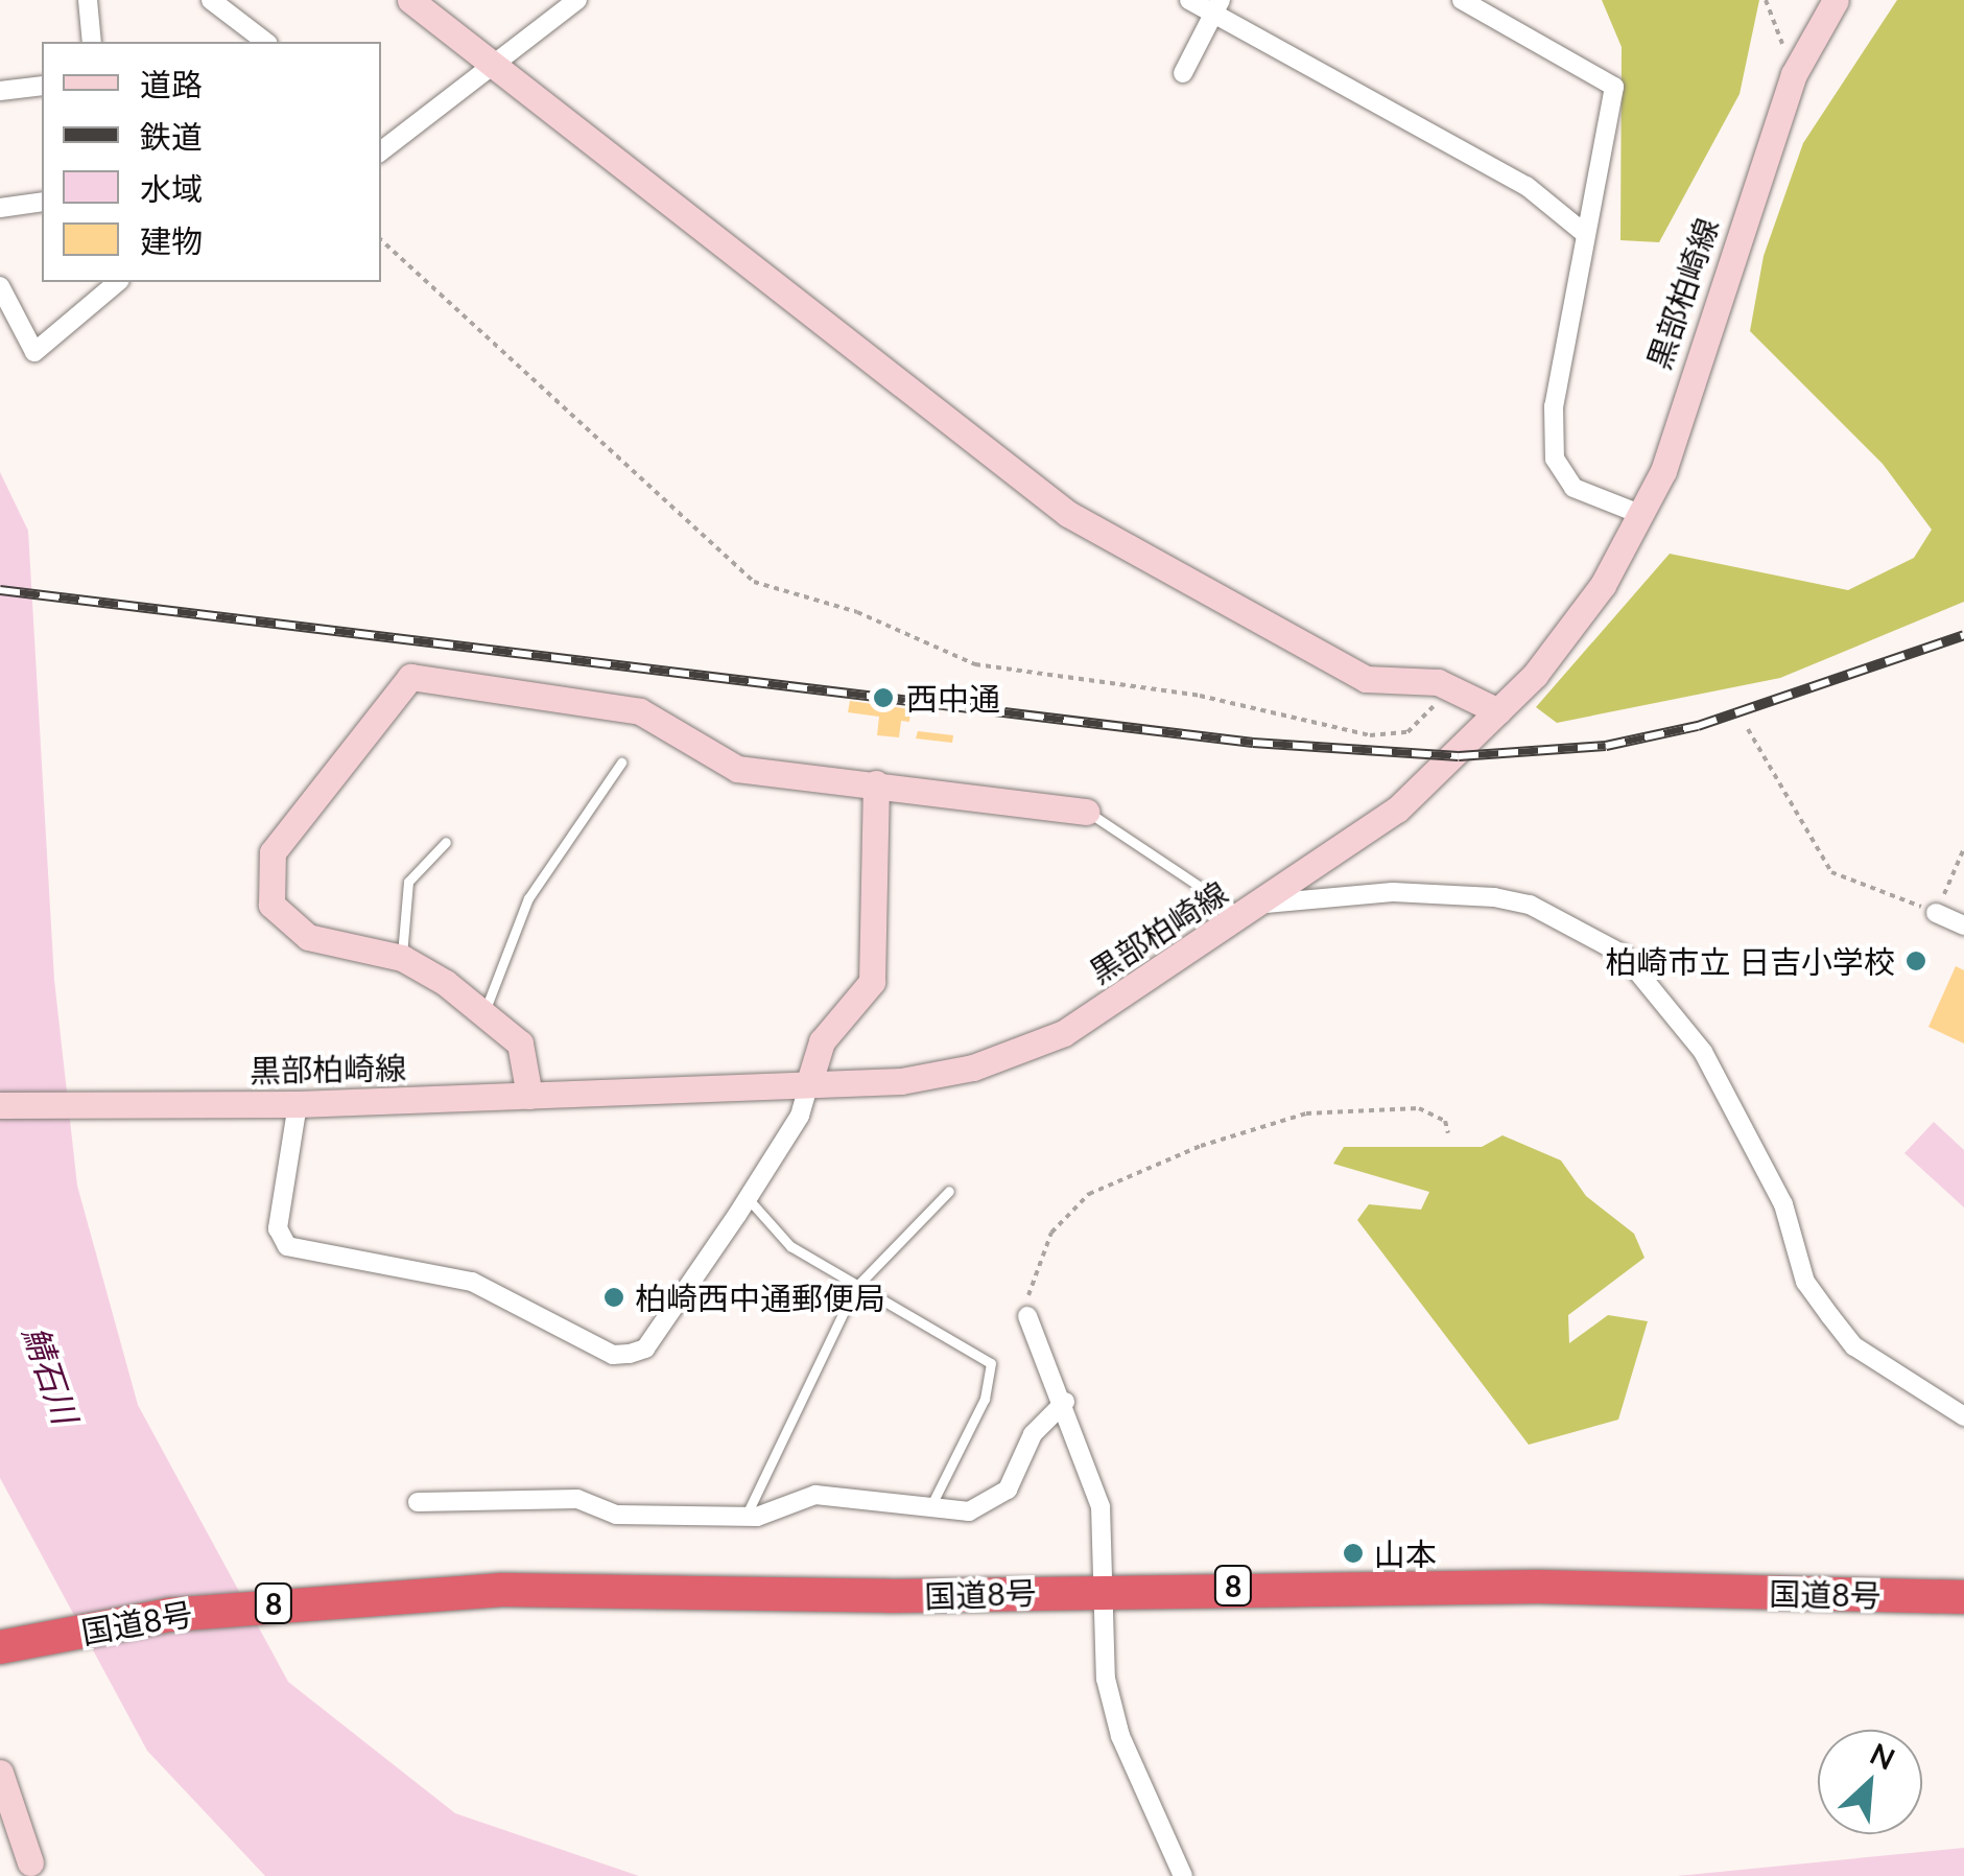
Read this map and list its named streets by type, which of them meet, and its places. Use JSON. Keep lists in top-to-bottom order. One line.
{"streets":{"highway":["8","国道8号"],"street":["黒部柏崎線"]},"water":["鯖石川"],"places":["西中通","柏崎市立 日吉小学校","柏崎西中通郵便局","山本"],"legend":["道路","鉄道","水域","建物"],"north":"top right"}
